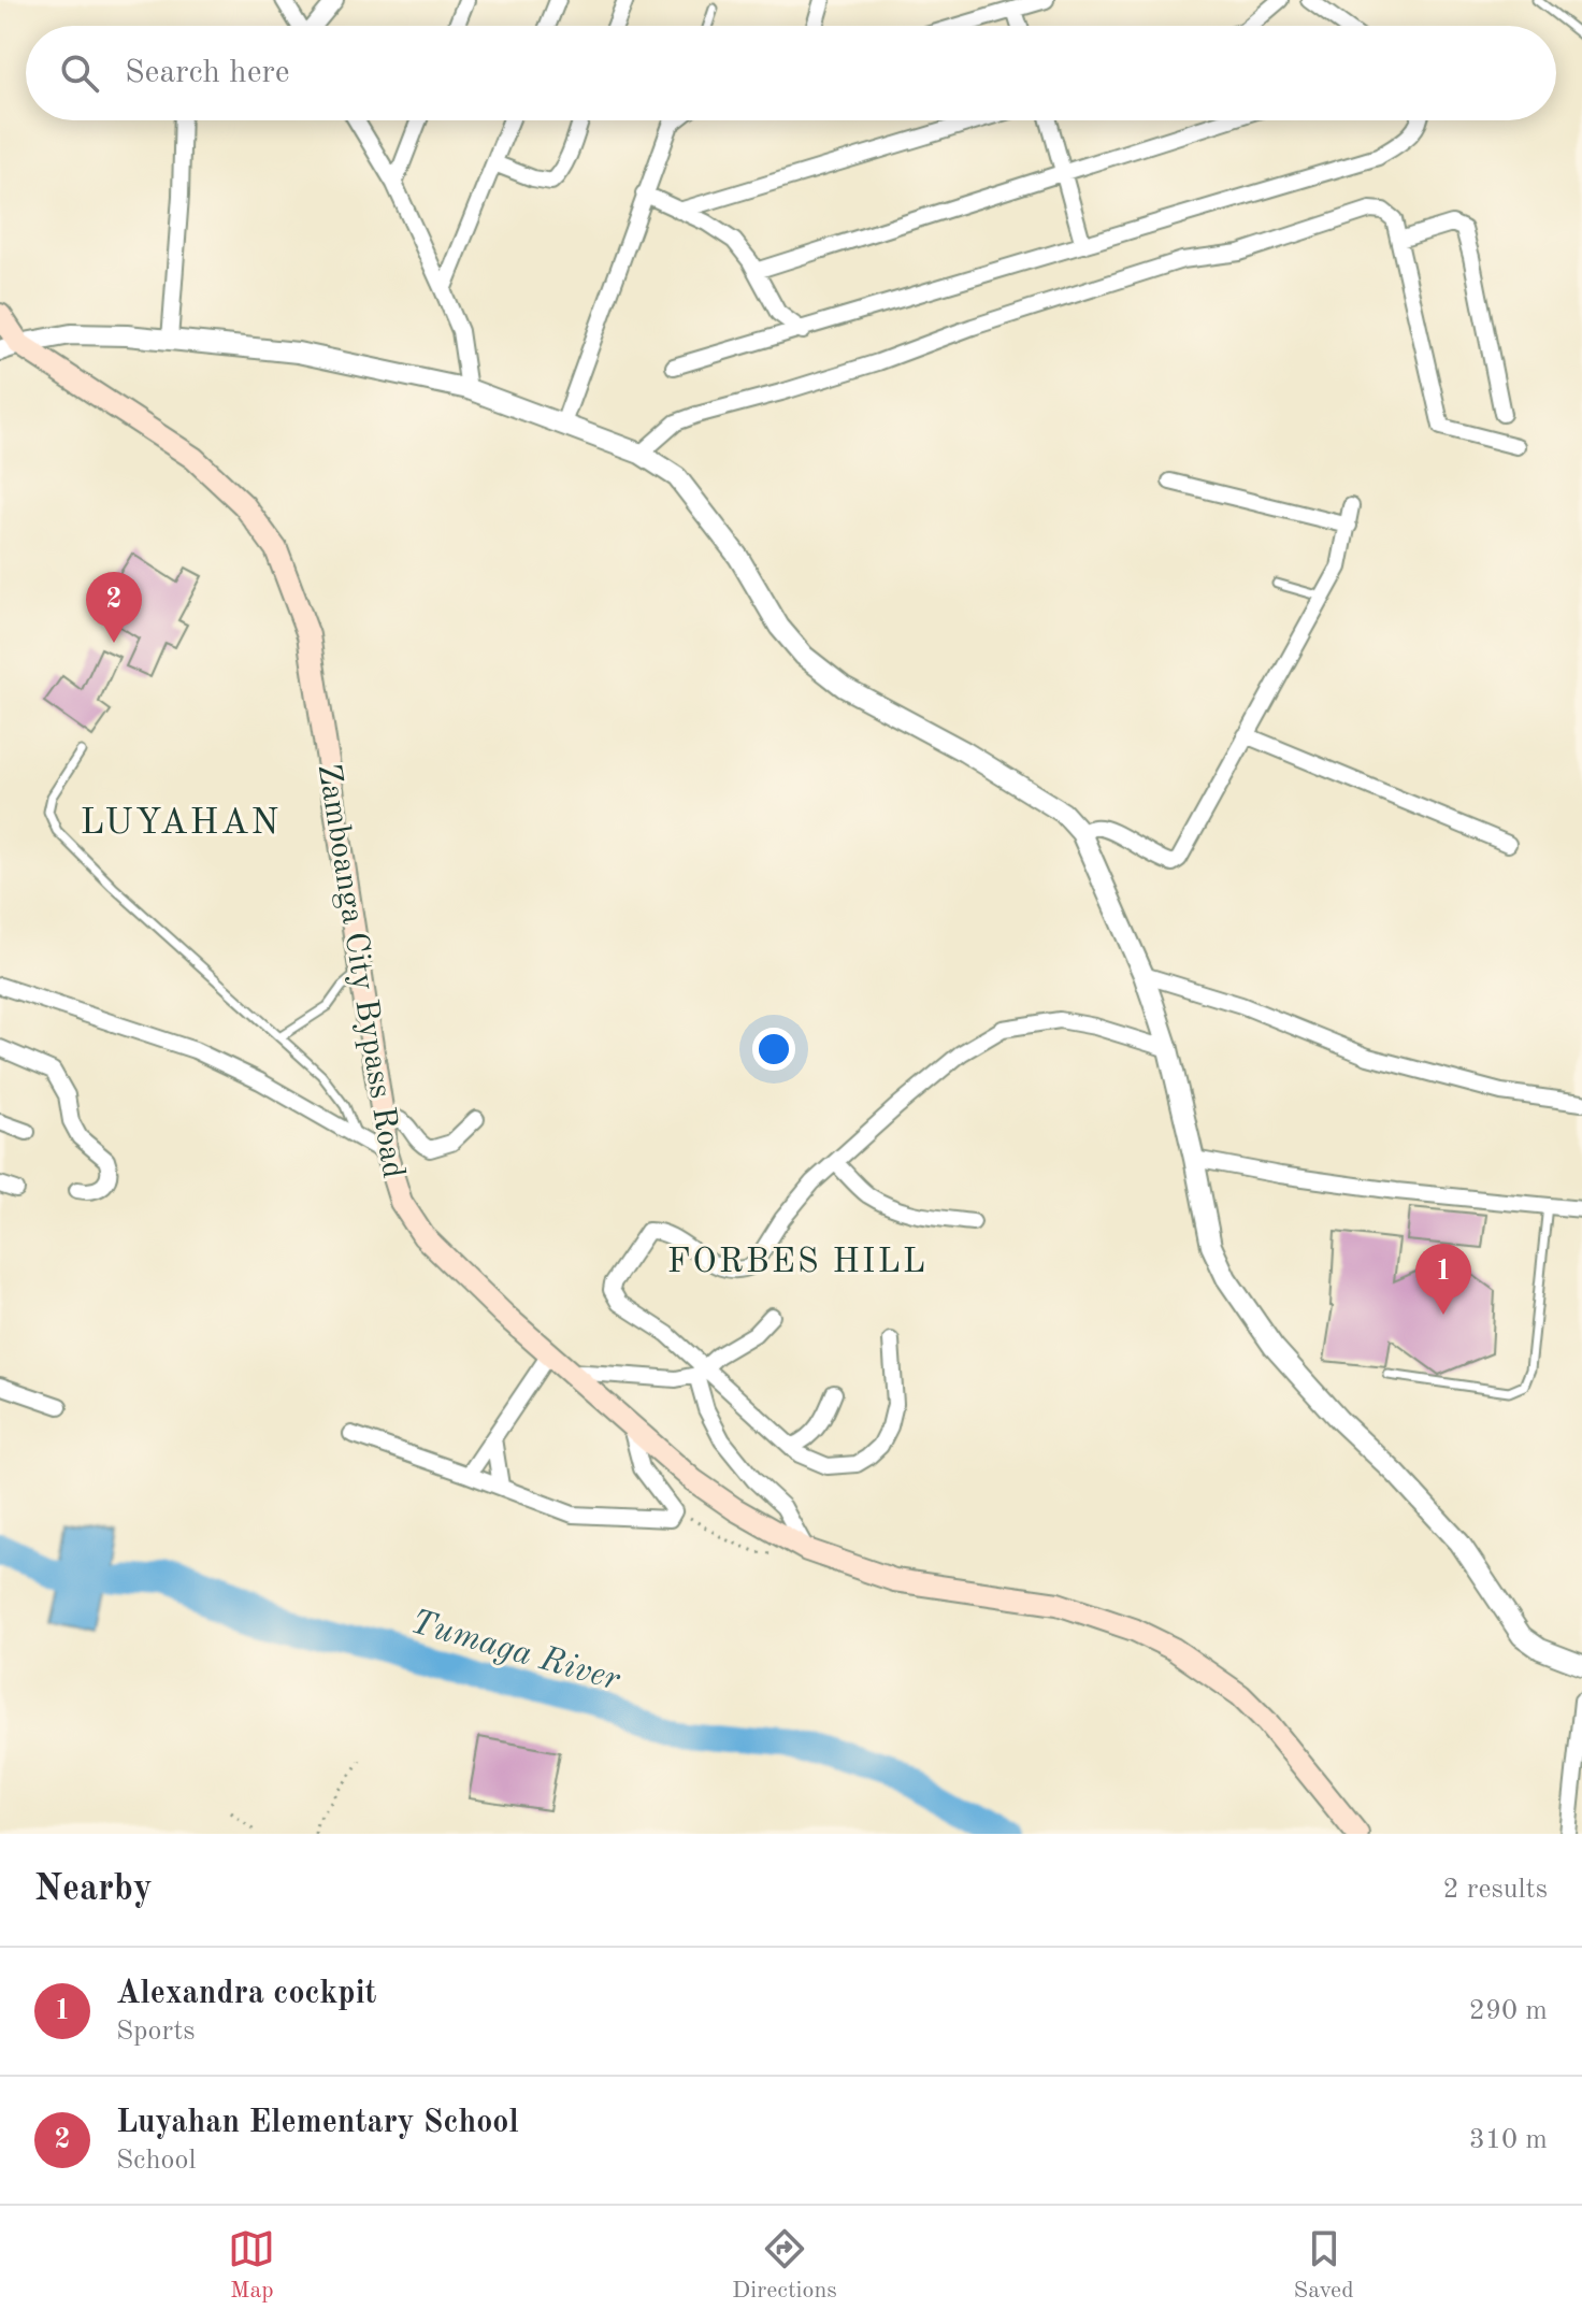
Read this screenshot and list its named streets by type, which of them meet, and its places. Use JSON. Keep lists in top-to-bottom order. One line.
{"streets":{"main road":["Zamboanga City Bypass Road"]},"districts":["LUYAHAN","FORBES HILL"],"water":["Tumaga River"],"page":{"search":"Search here","pins":["2","1"],"heading":["Nearby","2 results"],"list":[{"mark":"1","name":"Alexandra cockpit","note":"Sports","value":"290 m"},{"mark":"2","name":"Luyahan Elementary School","note":"School","value":"310 m"}],"nav":["Map","Directions","Saved"]}}
